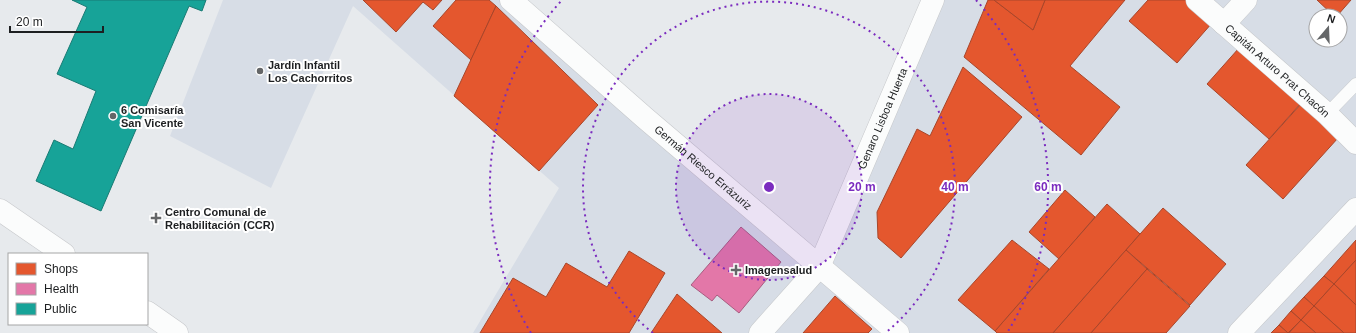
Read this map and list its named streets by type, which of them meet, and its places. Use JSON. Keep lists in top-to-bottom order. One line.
{"streets":{"street":["Capitán Arturo Prat Chacón","Genaro Lisboa Huerta","Germán Riesco Errázuriz"]},"crossings":[["Genaro Lisboa Huerta","Germán Riesco Errázuriz"]],"places":{"other":["Jardín Infantil Los Cachorritos","6 Comisaría San Vicente"],"health":["Centro Comunal de Rehabilitación (CCR)","Imagensalud"]},"legend":["Shops","Health","Public"],"scale_bar":"20 m","north":"top","rings":["20 m","40 m","60 m"]}
